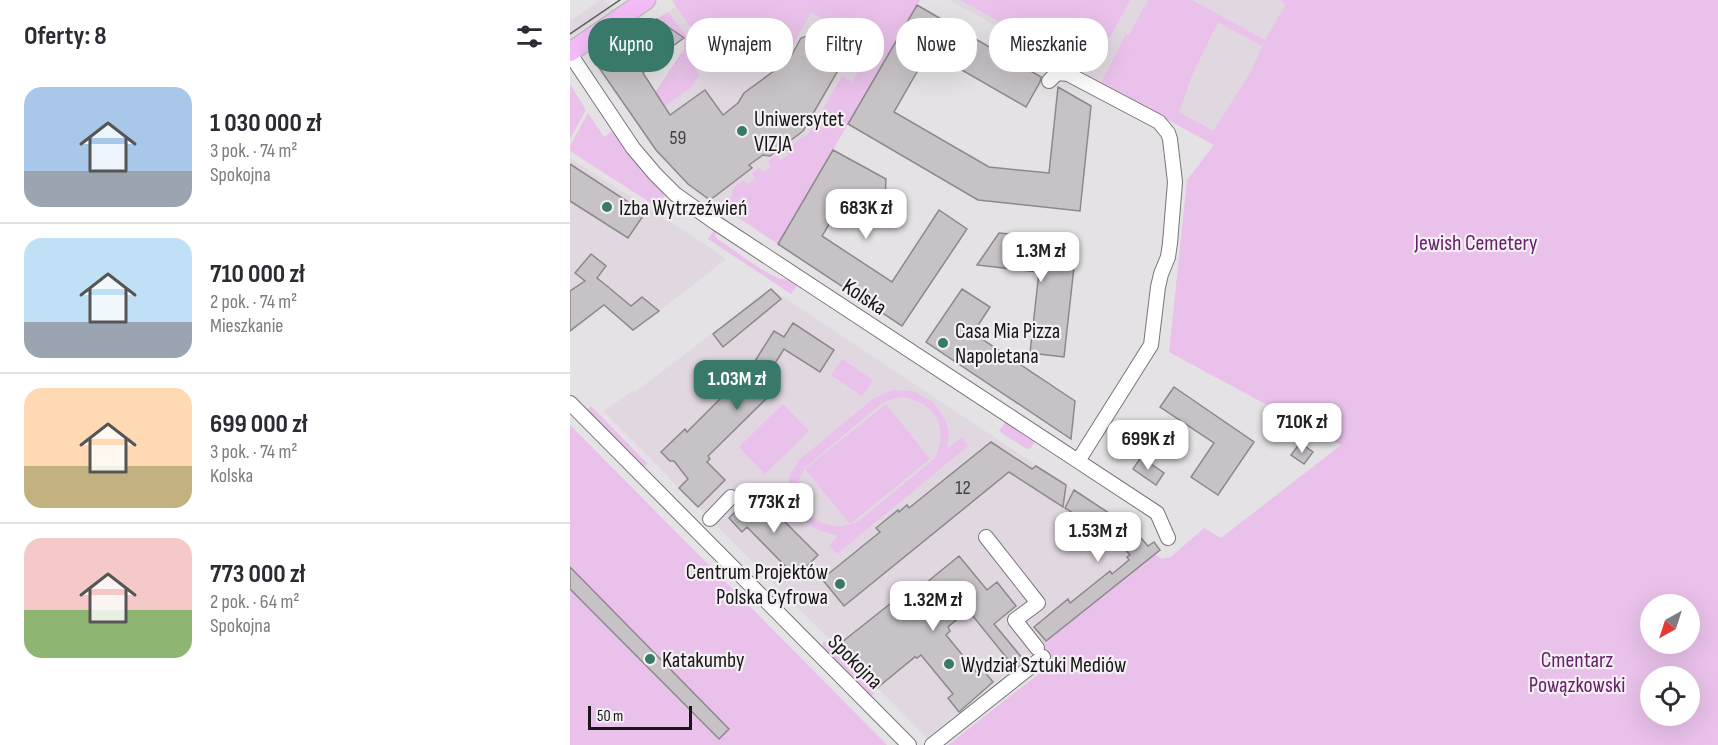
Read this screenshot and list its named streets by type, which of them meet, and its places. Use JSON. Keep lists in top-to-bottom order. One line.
{"streets":{"street":["Kolska","Spokojna"]},"parks":["Jewish Cemetery","Cmentarz Powązkowski"],"places":["Uniwersytet VIZJA","Izba Wytrzeźwień","Casa Mia Pizza Napoletana","Centrum Projektów Polska Cyfrowa","Katakumby","Wydział Sztuki Mediów"],"house_numbers":["59","12"],"scale_bar":"50 m","north":"bottom left","page":{"heading":"Oferty: 8","chip":["Kupno","Wynajem","Filtry","Nowe","Mieszkanie"],"list":[{"name":"1 030 000 zł","note":"3 pok. · 74 m² · Spokojna"},{"name":"710 000 zł","note":"2 pok. · 74 m² · Mieszkanie"},{"name":"699 000 zł","note":"3 pok. · 74 m² · Kolska"},{"name":"773 000 zł","note":"2 pok. · 64 m² · Spokojna"}],"price":["683K zł","1.3M zł","1.03M zł","710K zł","699K zł","773K zł","1.53M zł","1.32M zł"],"scale":"50 m"}}
